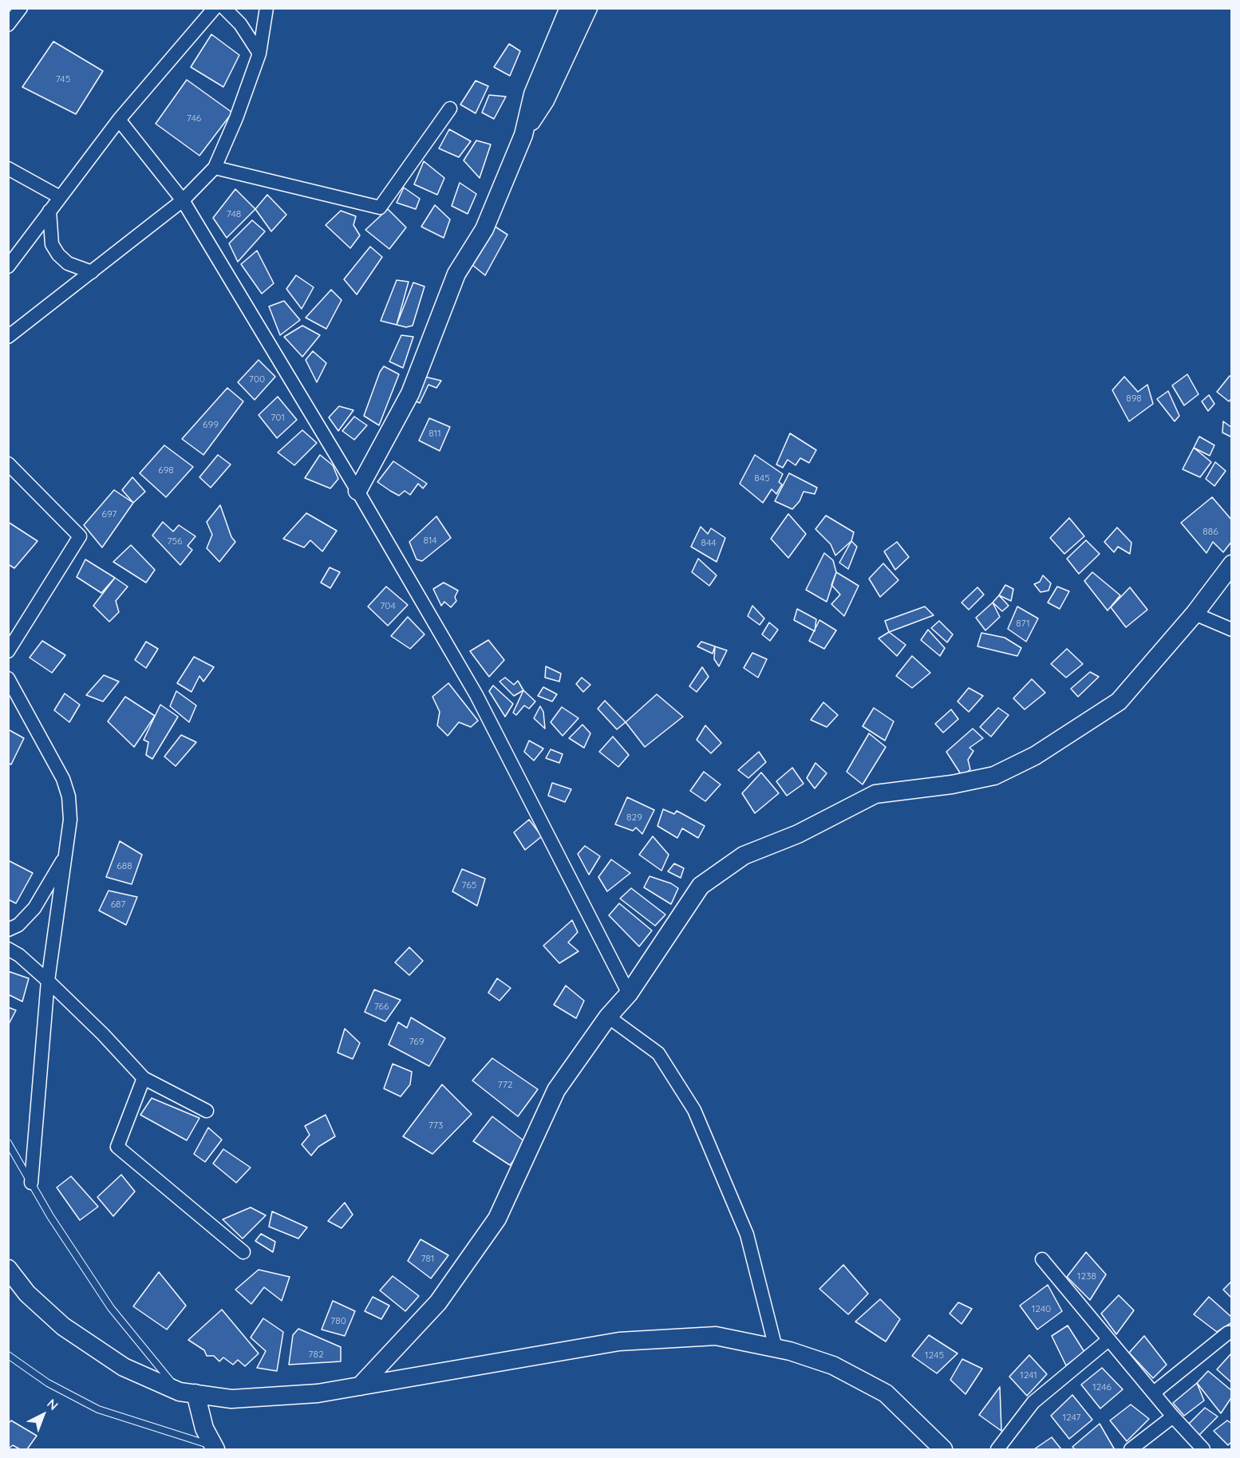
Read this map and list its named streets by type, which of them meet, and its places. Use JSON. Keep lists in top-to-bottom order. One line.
{"house_numbers":["745","746","748","700","898","701","699","811","698","845","697","886","814","756","844","704","871","829","688","765","687","766","769","772","773","781","1238","1240","780","782","1245","1241","1246","1247"],"north":"top right"}
